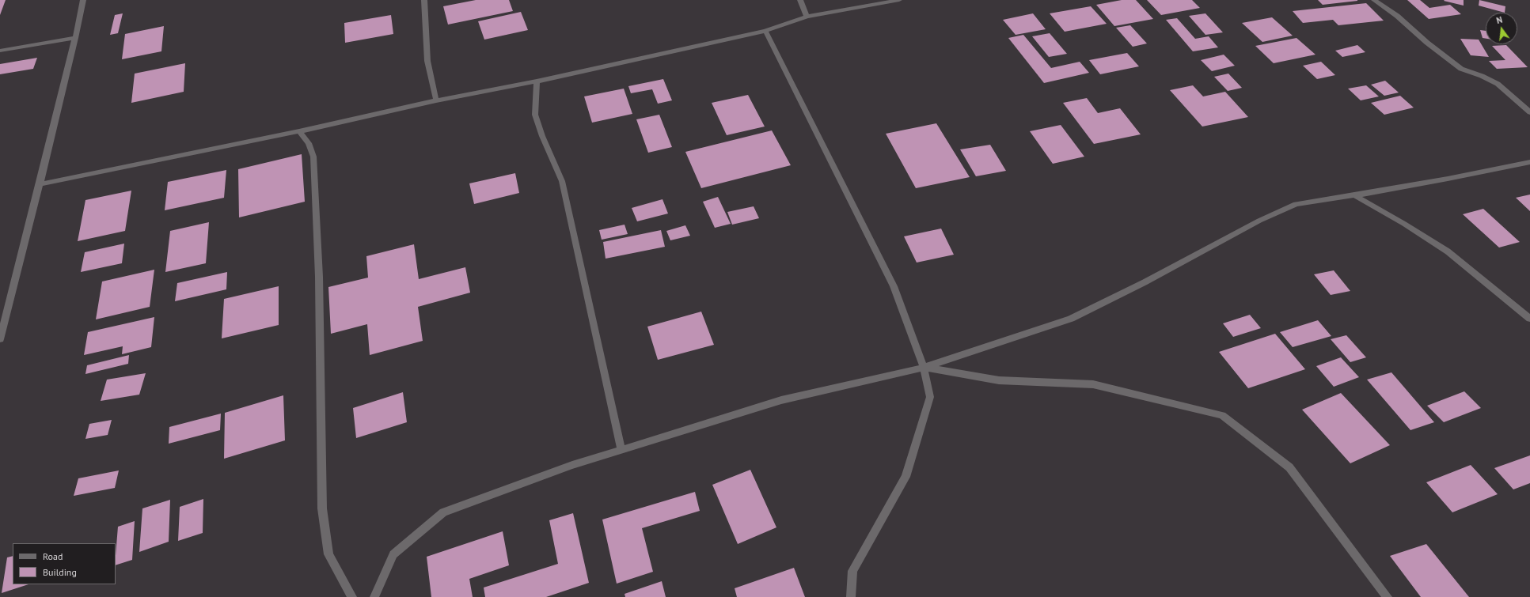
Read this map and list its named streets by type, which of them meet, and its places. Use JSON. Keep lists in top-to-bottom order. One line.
{"legend":["Road","Building"],"north":"top"}
